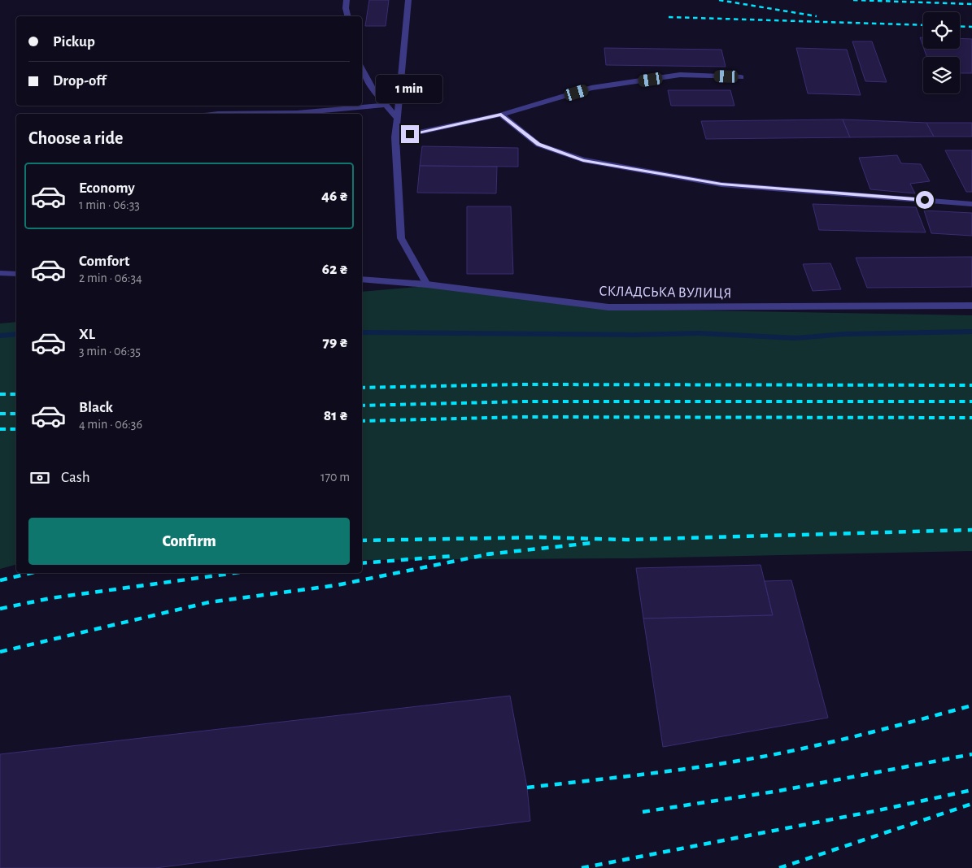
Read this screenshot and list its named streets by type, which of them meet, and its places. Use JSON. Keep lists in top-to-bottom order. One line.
{"streets":{"street":["СКЛАДСЬКА ВУЛИЦЯ"]},"page":{"banner":["Pickup","Drop-off"],"bubble":"1 min","heading":"Choose a ride","list":[{"name":"Economy","note":"1 min · 06:33","value":"46 ₴"},{"name":"Comfort","note":"2 min · 06:34","value":"62 ₴"},{"name":"XL","note":"3 min · 06:35","value":"79 ₴"},{"name":"Black","note":"4 min · 06:36","value":"81 ₴"}],"pay":["Cash","170 m"],"buttons":"Confirm"}}
